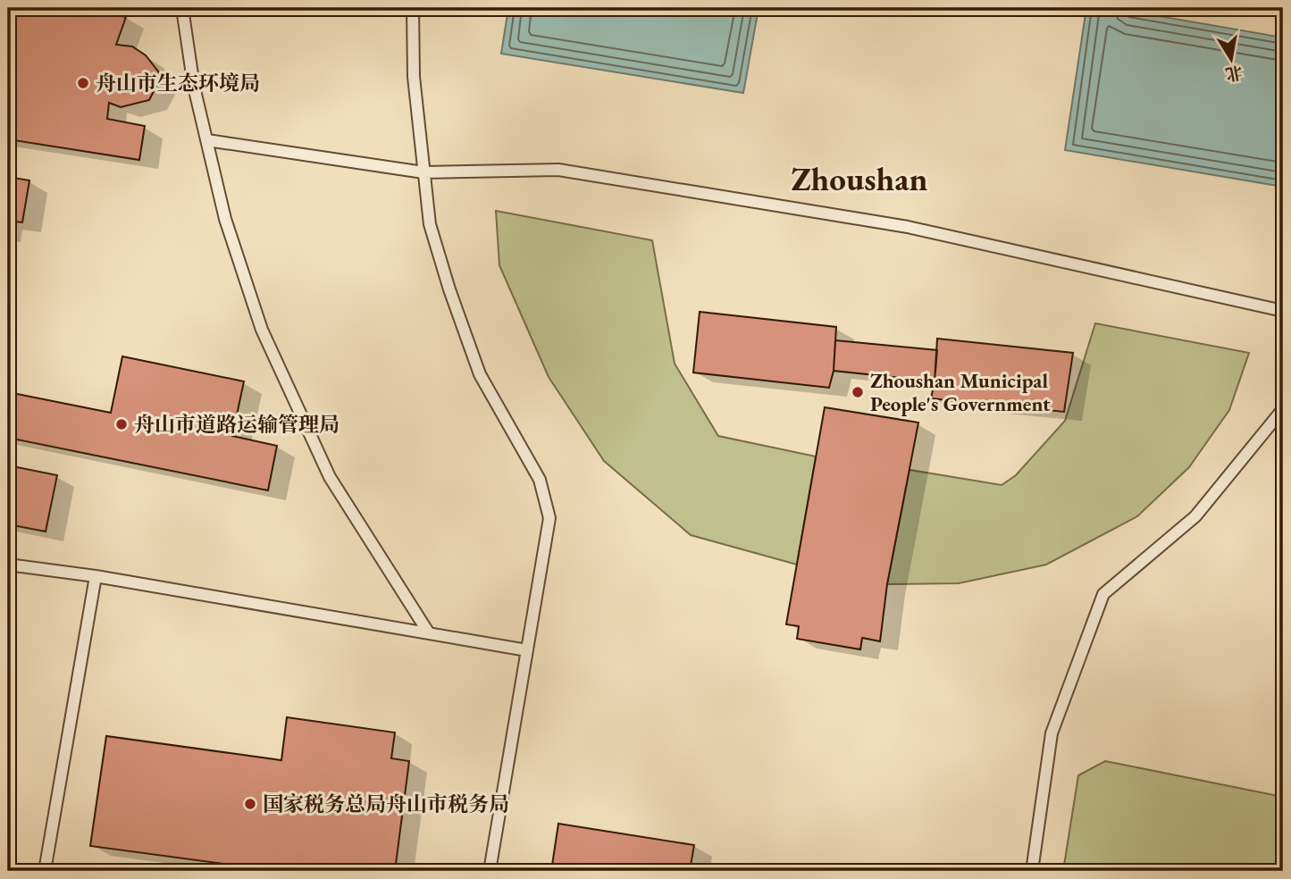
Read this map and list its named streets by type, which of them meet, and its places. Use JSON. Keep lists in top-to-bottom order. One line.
{"districts":["Zhoushan"],"places":["舟山市生态环境局","Zhoushan Municipal People's Government","舟山市道路运输管理局","国家税务总局舟山市税务局"],"north":"bottom"}
